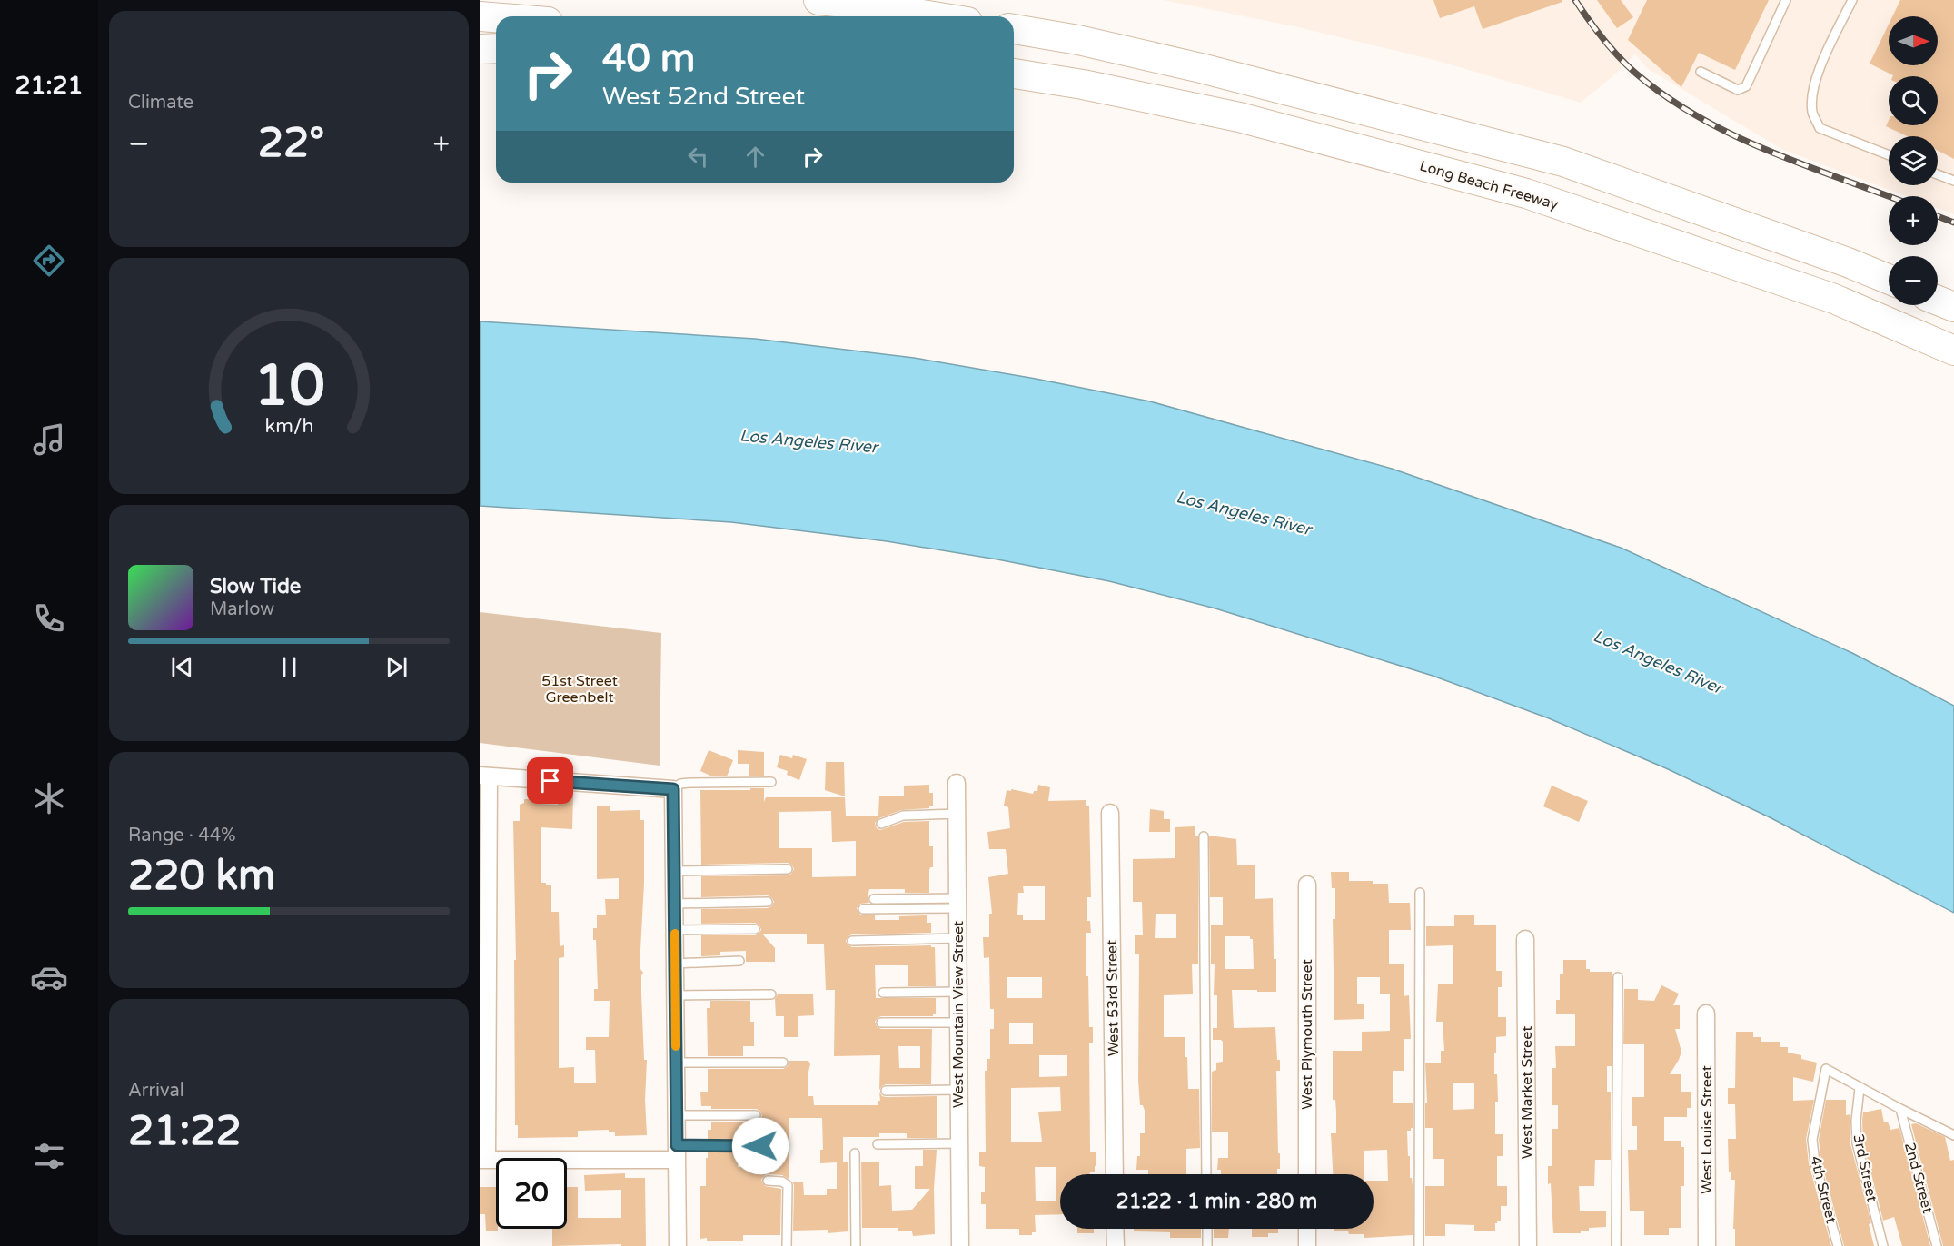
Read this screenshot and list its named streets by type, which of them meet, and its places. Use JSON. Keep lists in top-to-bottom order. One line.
{"streets":{"highway":["Long Beach Freeway"],"street":["West 53rd Street","West Mountain View Street","West Plymouth Street","West Market Street","West Louise Street"],"lane":["3rd Street","2nd Street","4th Street"]},"crossings":[["3rd Street","4th Street"]],"water":["Los Angeles River"],"parks":["51st Street Greenbelt"],"north":"right","page":{"tabs":"21:21","tile":["Climate",["Range · 44%","220 km"],["Arrival","21:22"]],"map_buttons":["+","−"],"turn":["40 m","West 52nd Street"],"heat":["−","22°","+"],"song":["Slow Tide","Marlow"],"limit":"20","trip":"21:22 · 1 min · 280 m","gauge":["10","km/h"]}}
